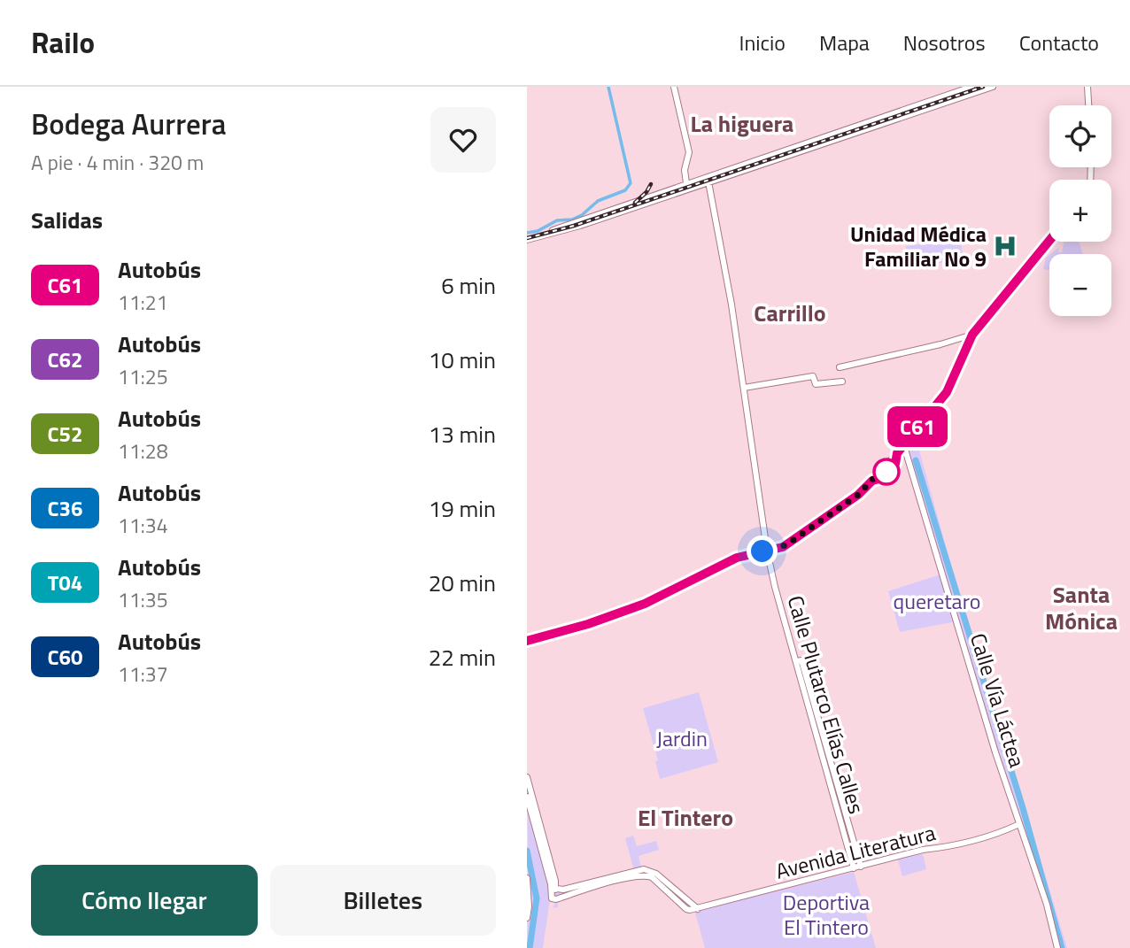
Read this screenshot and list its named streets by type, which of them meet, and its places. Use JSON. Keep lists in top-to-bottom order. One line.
{"streets":{"street":["Calle Vía Láctea","Calle Plutarco Elías Calles","Avenida Literatura"]},"crossings":[["Calle Vía Láctea","Avenida Literatura"],["Calle Plutarco Elías Calles","Avenida Literatura"]],"districts":["La higuera","Carrillo","Santa Mónica","El Tintero"],"parks":["queretaro","Jardin","Deportiva El Tintero"],"places":{"hospital":["Unidad Médica Familiar No 9"]},"lines":["bus line C61"],"page":{"header":"Railo","nav":["Inicio","Mapa","Nosotros","Contacto"],"heading":[["Bodega Aurrera","A pie · 4 min · 320 m"],"Salidas"],"on_map":"C61","map_buttons":["+","−"],"list":[{"mark":"C61","name":"Autobús","note":"11:21","value":"6 min"},{"mark":"C62","name":"Autobús","note":"11:25","value":"10 min"},{"mark":"C52","name":"Autobús","note":"11:28","value":"13 min"},{"mark":"C36","name":"Autobús","note":"11:34","value":"19 min"},{"mark":"T04","name":"Autobús","note":"11:35","value":"20 min"},{"mark":"C60","name":"Autobús","note":"11:37","value":"22 min"}],"buttons":["Cómo llegar","Billetes"]}}
